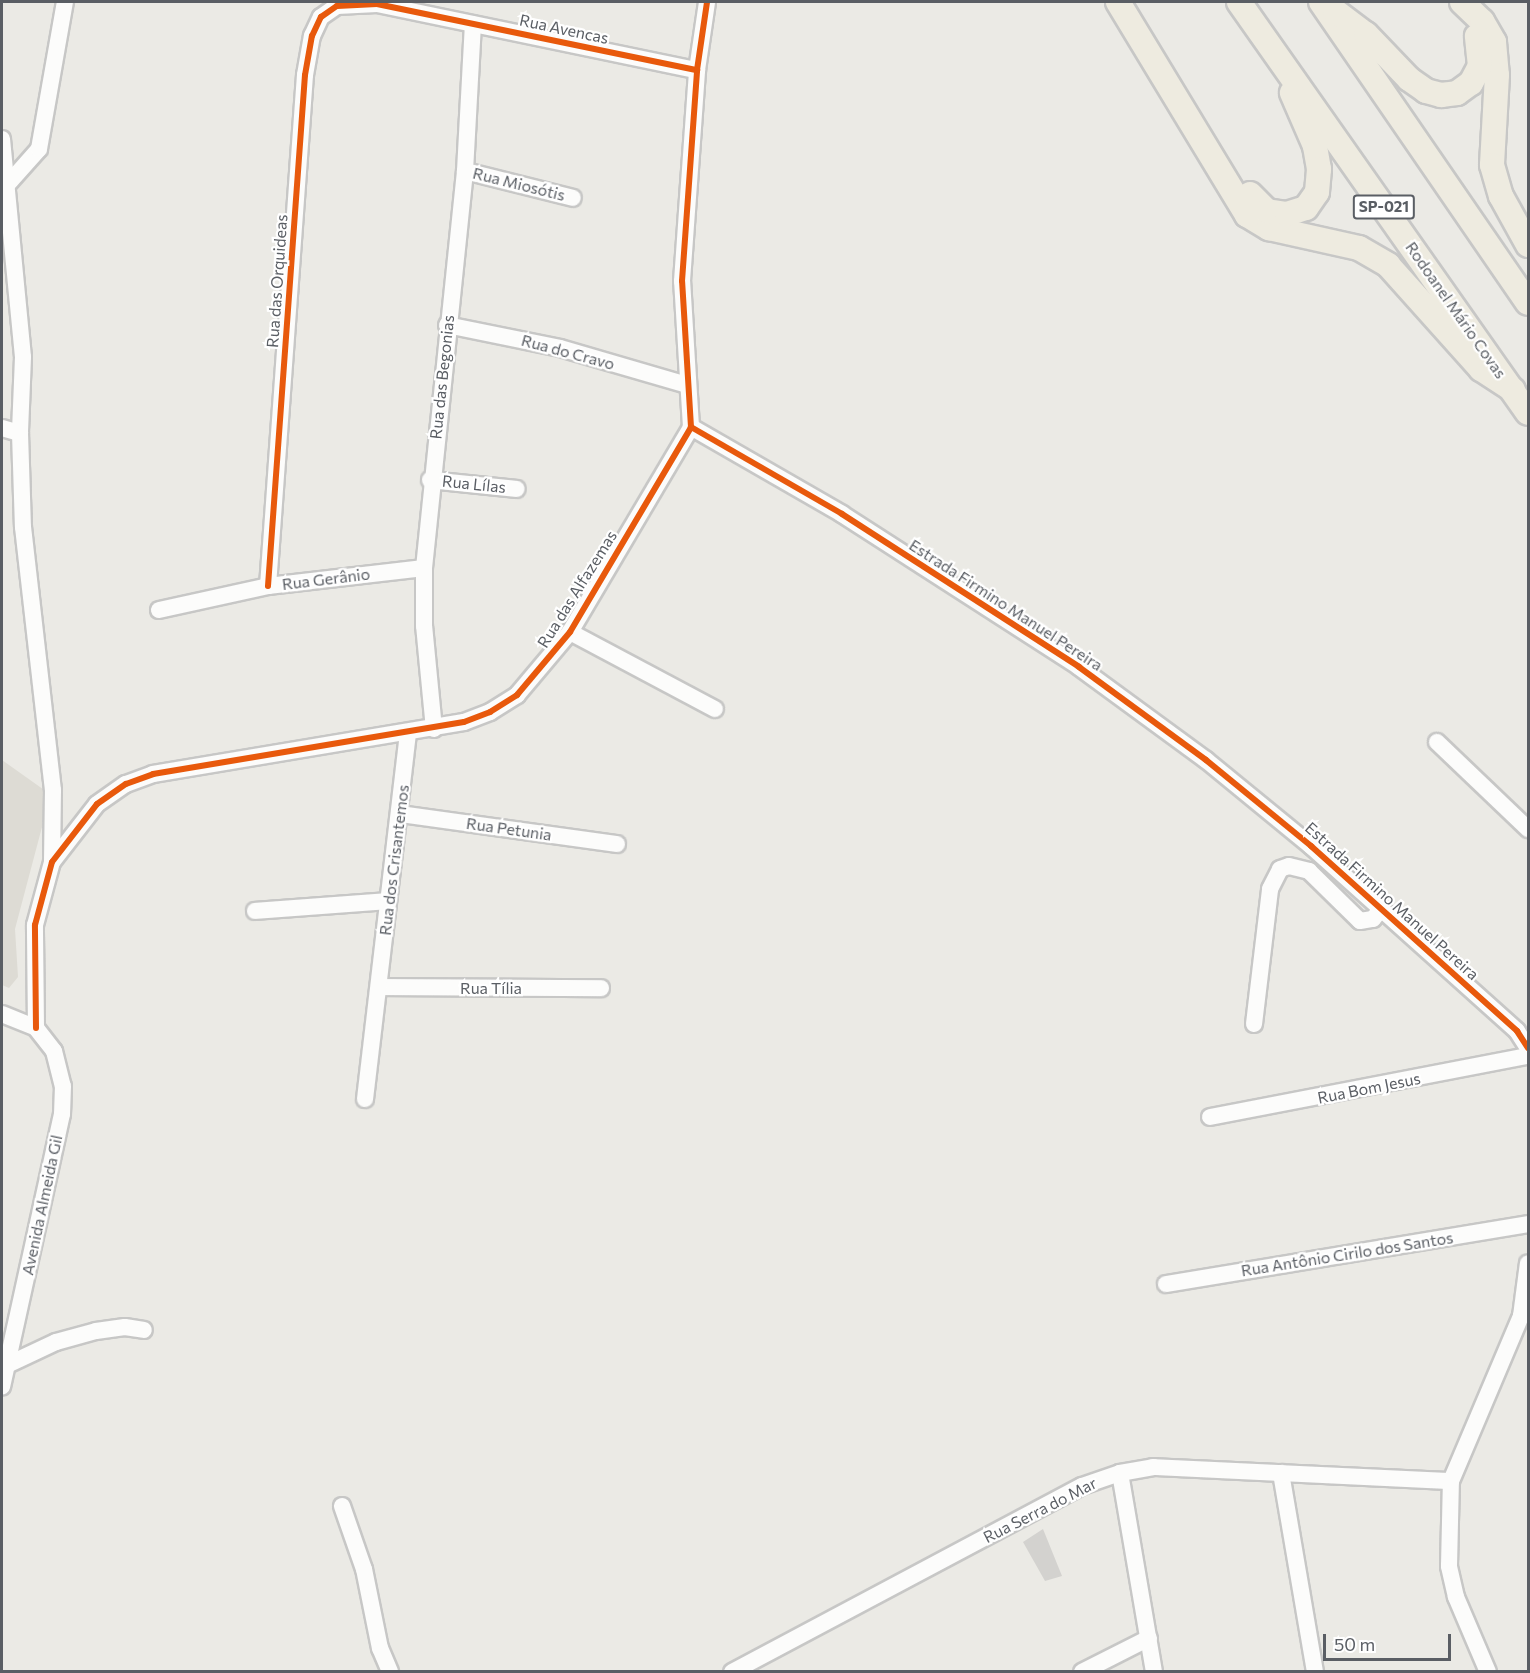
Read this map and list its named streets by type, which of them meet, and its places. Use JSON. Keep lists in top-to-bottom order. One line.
{"streets":{"highway":["SP-021","Rodoanel Mário Covas"],"street":["Rua Avencas","Rua Miosótis","Rua das Orquideas","Rua do Cravo","Rua das Begonias","Rua Lílas","Rua Gerânio","Rua das Alfazemas","Estrada Firmino Manuel Pereira","Rua Petunia","Rua dos Crisantemos","Rua Tília","Rua Bom Jesus","Avenida Almeida Gil","Rua Antônio Cirilo dos Santos","Rua Serra do Mar"]},"crossings":[["Rua Avencas","Rua das Orquideas"],["Rua Avencas","Rua das Begonias"],["Rua Miosótis","Rua das Begonias"],["Rua das Orquideas","Rua Gerânio"],["Rua do Cravo","Rua das Begonias"],["Rua das Begonias","Rua Lílas"],["Rua das Begonias","Rua Gerânio"],["Rua das Begonias","Rua das Alfazemas"],["Rua das Alfazemas","Estrada Firmino Manuel Pereira"],["Rua das Alfazemas","Rua dos Crisantemos"],["Rua das Alfazemas","Avenida Almeida Gil"],["Rua Petunia","Rua dos Crisantemos"],["Rua dos Crisantemos","Rua Tília"]],"scale_bar":"50 m"}
